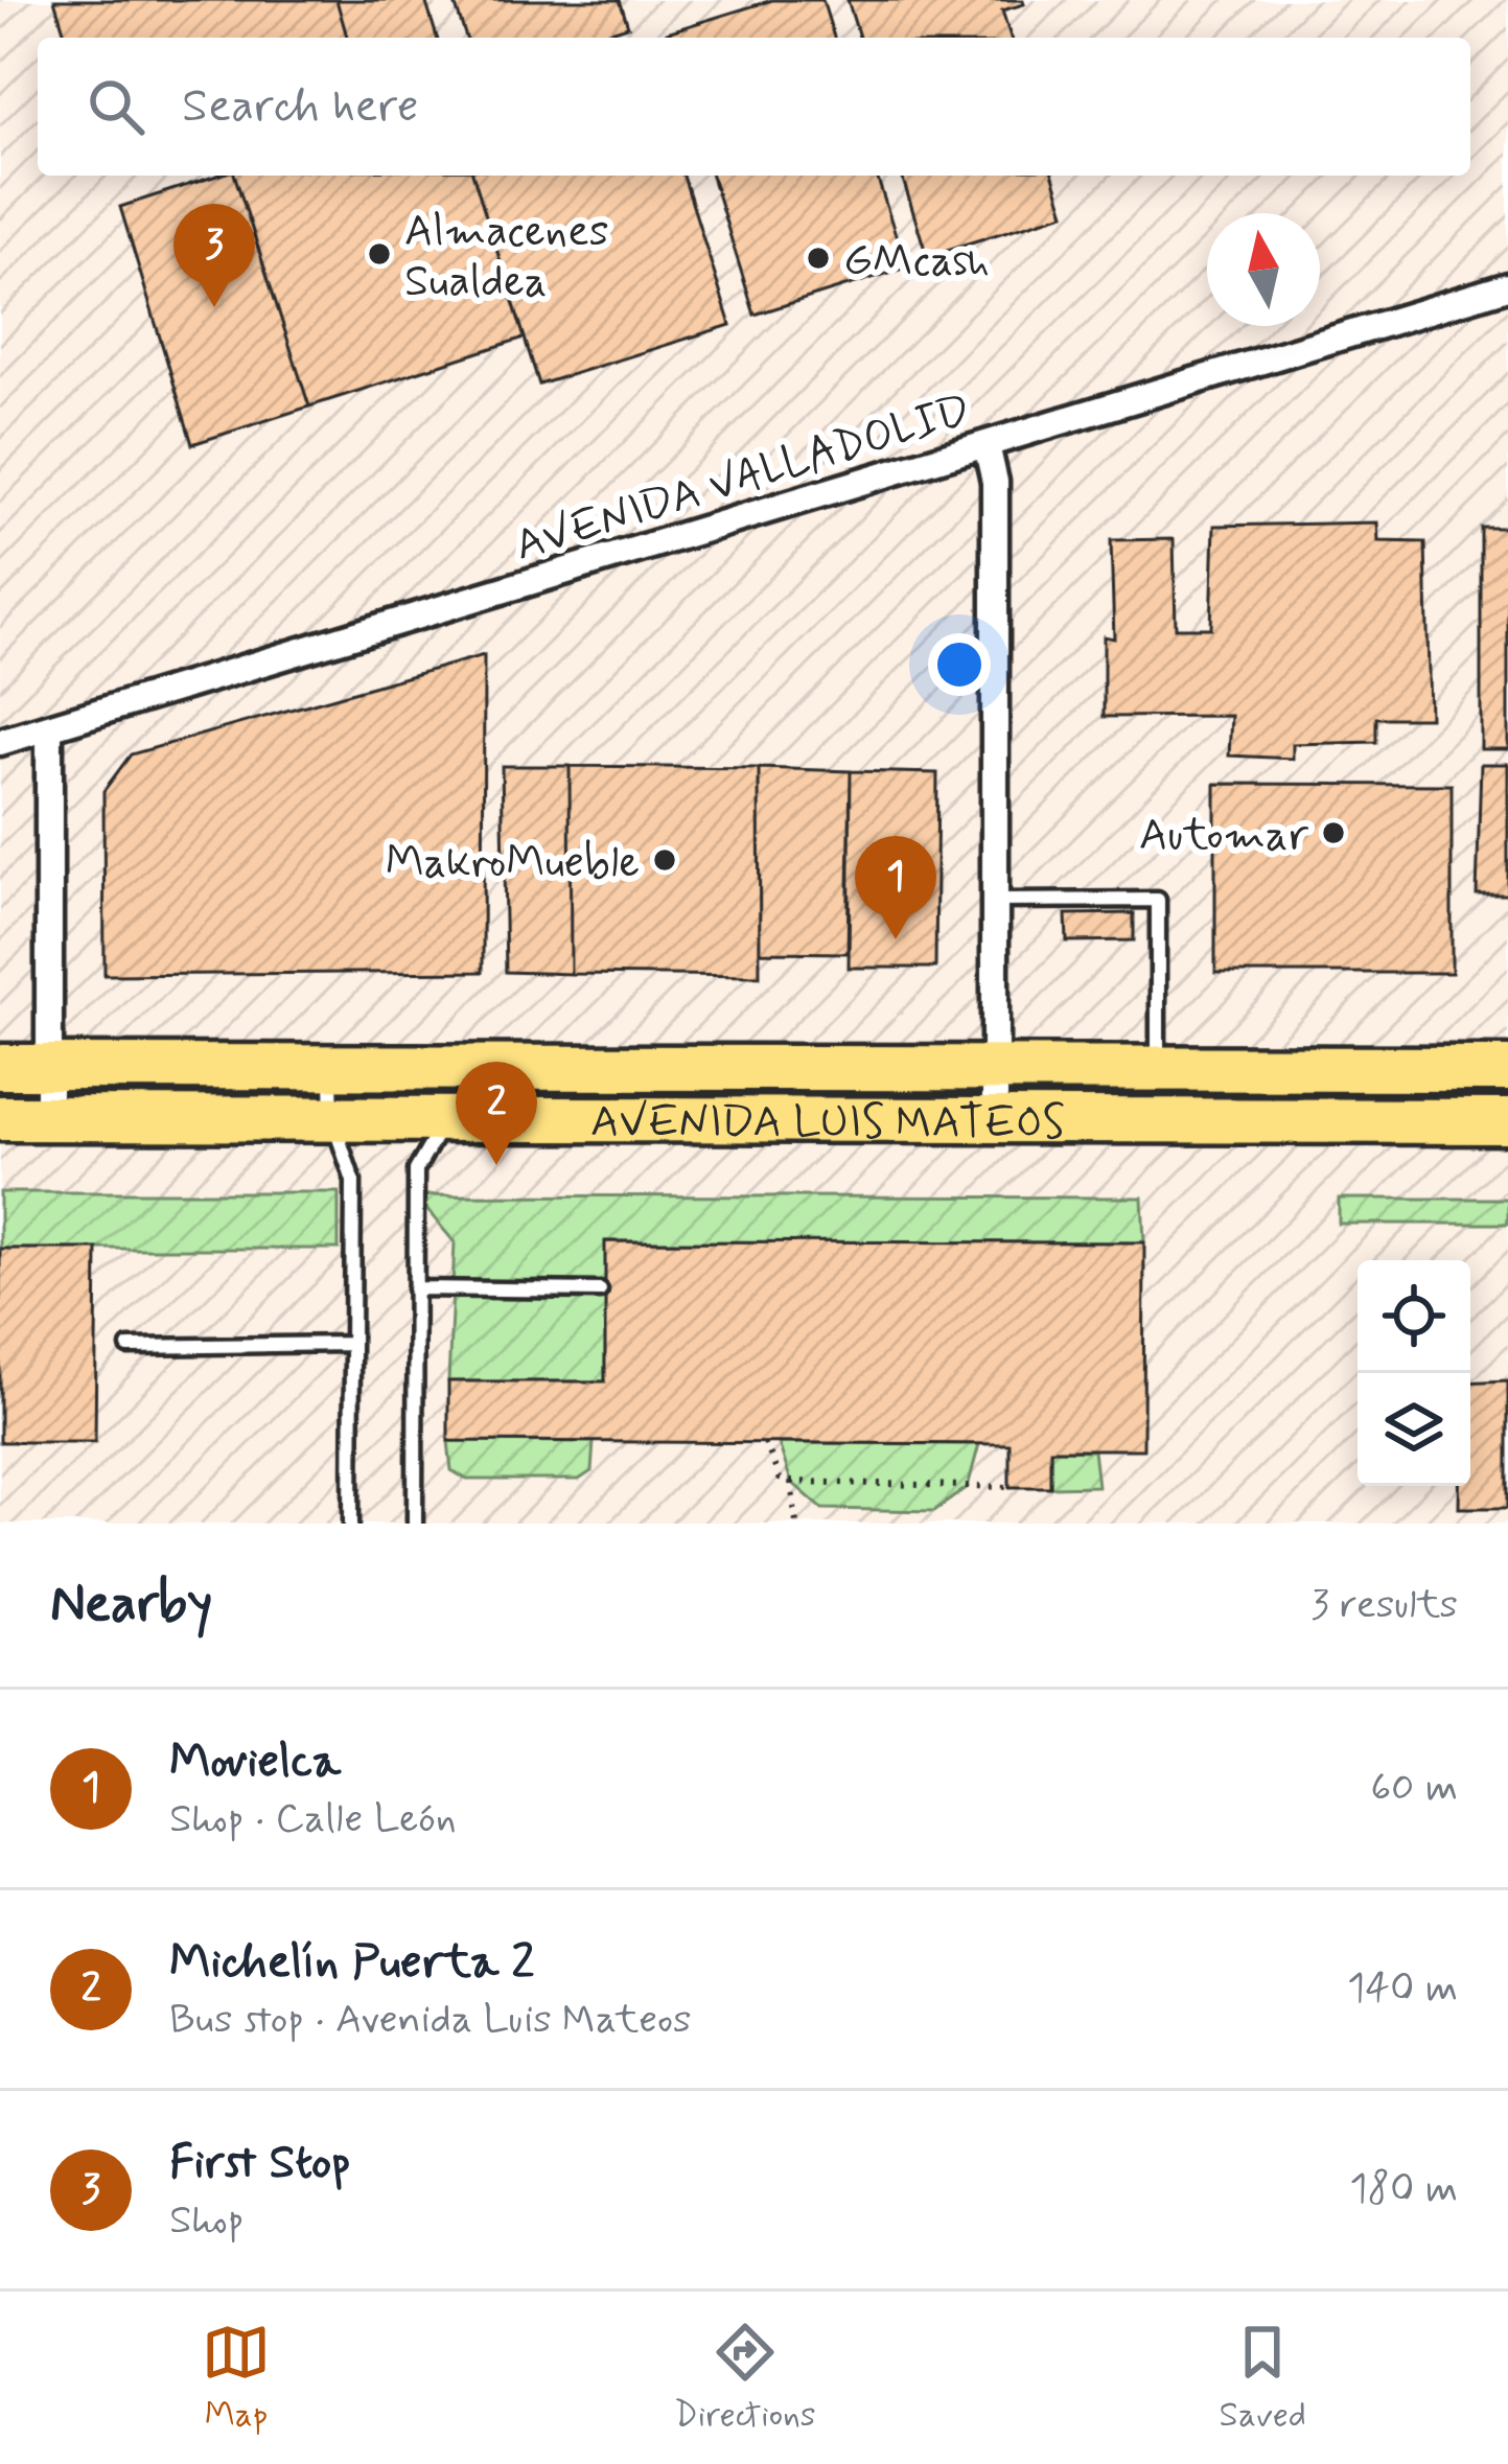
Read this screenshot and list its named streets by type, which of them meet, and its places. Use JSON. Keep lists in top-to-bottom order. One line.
{"streets":{"highway":["AVENIDA LUIS MATEOS"],"street":["AVENIDA VALLADOLID"]},"places":["Almacenes Sualdea","GMcash","Automar","MakroMueble"],"north":"top","page":{"search":"Search here","pins":["3","1","2"],"heading":["Nearby","3 results"],"list":[{"mark":"1","name":"Movielca","note":"Shop · Calle León","value":"60 m"},{"mark":"2","name":"Michelín Puerta 2","note":"Bus stop · Avenida Luis Mateos","value":"140 m"},{"mark":"3","name":"First Stop","note":"Shop","value":"180 m"}],"nav":["Map","Directions","Saved"]}}
